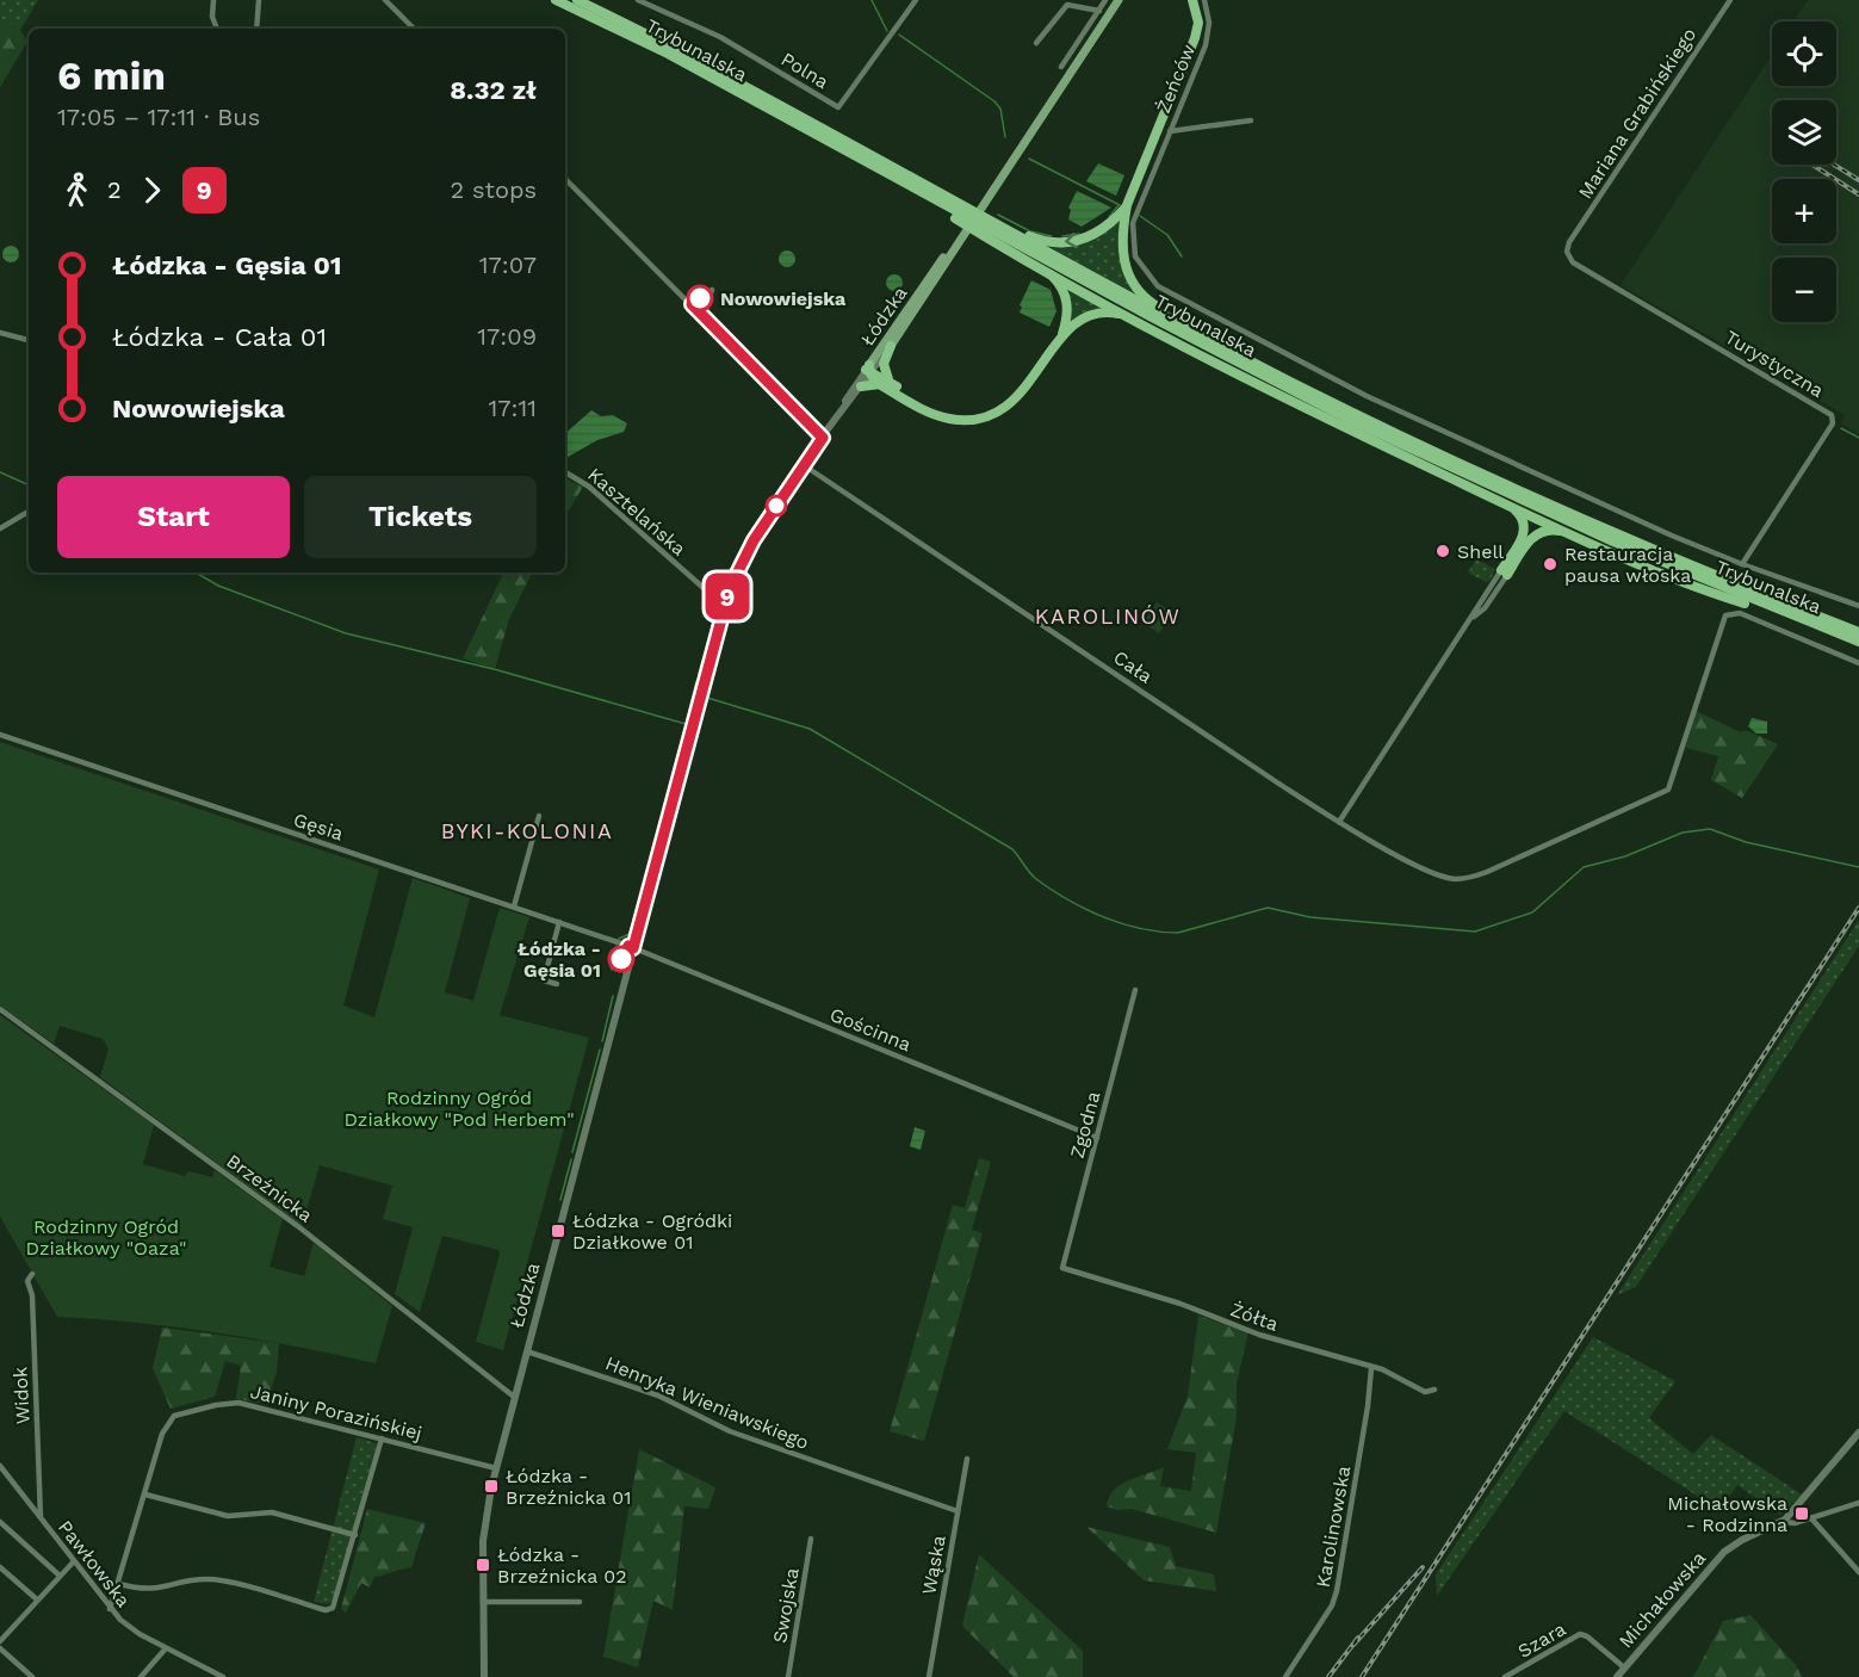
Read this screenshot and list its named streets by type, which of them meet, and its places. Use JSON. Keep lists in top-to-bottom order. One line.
{"streets":{"highway":["Trybunalska"],"main road":["Łódzka","Michałowska"],"street":["Polna","Żeńców","Mariana Grabińskiego","Turystyczna","Kasztelańska","Cała","Gęsia","Gościnna","Zgodna","Brzeźnicka","Żółta","Widok","Henryka Wieniawskiego","Janiny Porazińskiej","Karolinowska","Pawłowska","Wąska","Swojska","Szara"]},"crossings":[["Mariana Grabińskiego","Turystyczna"],["Łódzka","Kasztelańska"],["Łódzka","Cała"],["Łódzka","Gęsia"],["Łódzka","Gościnna"],["Łódzka","Brzeźnicka"],["Łódzka","Henryka Wieniawskiego"],["Łódzka","Janiny Porazińskiej"],["Gęsia","Gościnna"],["Gościnna","Zgodna"],["Zgodna","Żółta"],["Żółta","Karolinowska"],["Widok","Pawłowska"],["Henryka Wieniawskiego","Wąska"],["Michałowska","Szara"]],"districts":["KAROLINÓW","BYKI-KOLONIA"],"parks":["Rodzinny Ogród Działkowy \"Pod Herbem\"","Rodzinny Ogród Działkowy \"Oaza\""],"places":{"other":["Nowowiejska","Shell","Restauracja pausa włoska","Łódzka - Gęsia 01"],"transit":["Łódzka - Ogródki Działkowe 01","Łódzka - Brzeźnicka 01","Michałowska - Rodzinna","Łódzka - Brzeźnicka 02"]},"lines":["bus line 9"],"page":{"on_map":"9","map_buttons":["+","−"],"heading":["6 min","17:05 – 17:11 · Bus","8.32 zł"],"legs":["2","9","2 stops"],"list":[{"name":"Łódzka - Gęsia 01","value":"17:07"},{"name":"Łódzka - Cała 01","value":"17:09"},{"name":"Nowowiejska","value":"17:11"}],"buttons":["Start","Tickets"]}}
